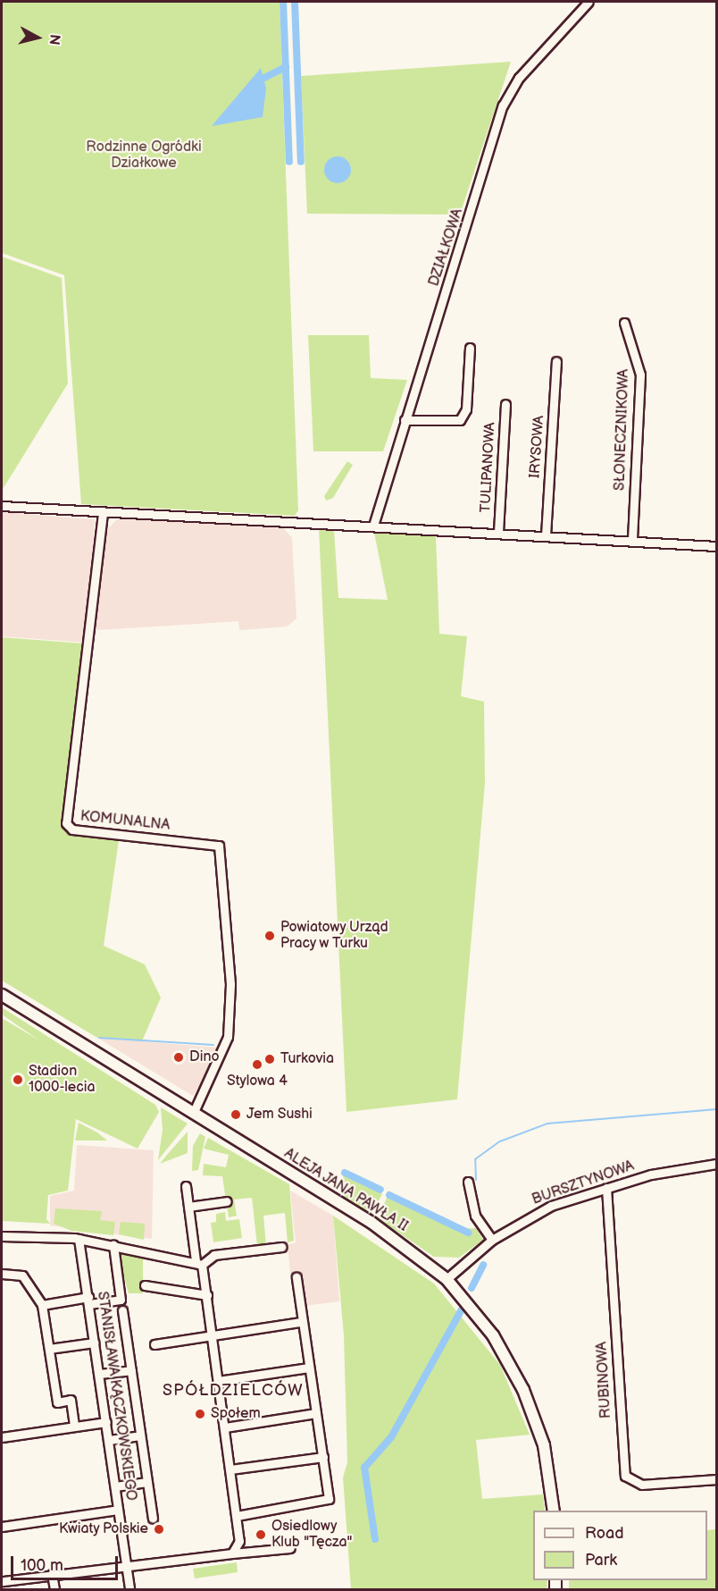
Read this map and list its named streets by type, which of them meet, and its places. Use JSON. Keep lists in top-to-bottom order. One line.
{"streets":{"main road":["ALEJA JANA PAWŁA II"],"street":["DZIAŁKOWA","SŁONECZNIKOWA","IRYSOWA","TULIPANOWA","KOMUNALNA","BURSZTYNOWA","RUBINOWA","STANISŁAWA KĄCZKOWSKIEGO"]},"crossings":[["KOMUNALNA","ALEJA JANA PAWŁA II"],["BURSZTYNOWA","ALEJA JANA PAWŁA II"],["BURSZTYNOWA","RUBINOWA"]],"districts":["SPÓŁDZIELCÓW"],"parks":["Rodzinne Ogródki Działkowe"],"places":["Powiatowy Urząd Pracy w Turku","Dino","Turkovia","Stylowa 4","Stadion 1000-lecia","Jem Sushi","Społem","Kwiaty Polskie","Osiedlowy Klub \"Tęcza\""],"legend":["Road","Park"],"scale_bar":"100 m","north":"right"}
